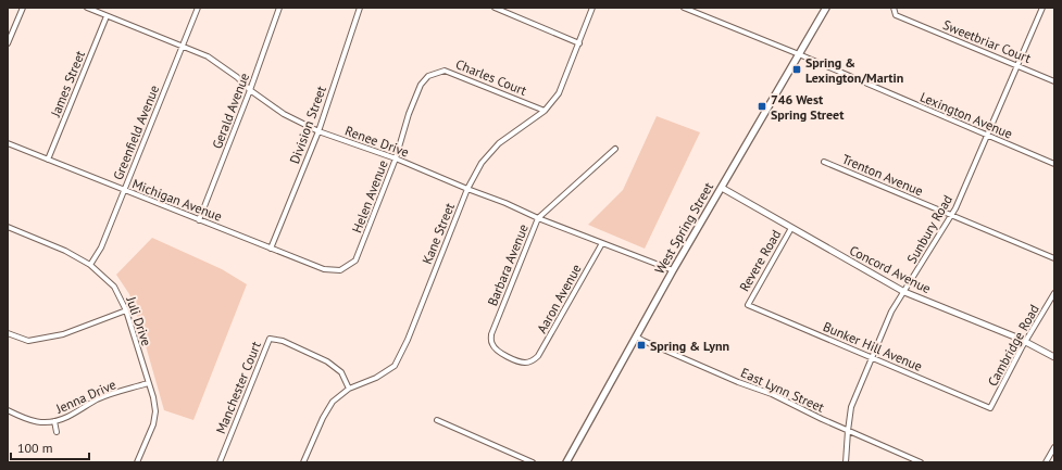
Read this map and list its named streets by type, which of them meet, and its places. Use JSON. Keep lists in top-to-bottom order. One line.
{"streets":{"main road":["West Spring Street"],"street":["Sweetbriar Court","Charles Court","James Street","Gerald Avenue","Lexington Avenue","Division Street","Greenfield Avenue","Renee Drive","Trenton Avenue","Helen Avenue","Michigan Avenue","Sunbury Road","Kane Street","Revere Road","Barbara Avenue","Concord Avenue","Aaron Avenue","Juli Drive","Cambridge Road","Bunker Hill Avenue","Manchester Court","East Lynn Street","Jenna Drive"]},"crossings":[["Sweetbriar Court","Sunbury Road"],["Charles Court","Helen Avenue"],["Charles Court","Kane Street"],["James Street","Renee Drive"],["James Street","Michigan Avenue"],["Gerald Avenue","Renee Drive"],["Gerald Avenue","Michigan Avenue"],["Lexington Avenue","West Spring Street"],["Lexington Avenue","Sunbury Road"],["Division Street","Renee Drive"],["Division Street","Michigan Avenue"],["Greenfield Avenue","Renee Drive"],["Greenfield Avenue","Michigan Avenue"],["Greenfield Avenue","Juli Drive"],["Renee Drive","Helen Avenue"],["Renee Drive","West Spring Street"],["Renee Drive","Kane Street"],["Renee Drive","Barbara Avenue"],["Renee Drive","Aaron Avenue"],["Trenton Avenue","Sunbury Road"],["Helen Avenue","Michigan Avenue"],["West Spring Street","Concord Avenue"],["West Spring Street","East Lynn Street"],["Sunbury Road","Concord Avenue"],["Sunbury Road","Bunker Hill Avenue"],["Sunbury Road","East Lynn Street"],["Kane Street","Manchester Court"],["Revere Road","Concord Avenue"],["Revere Road","Bunker Hill Avenue"],["Barbara Avenue","Aaron Avenue"],["Concord Avenue","Cambridge Road"],["Juli Drive","Jenna Drive"],["Cambridge Road","Bunker Hill Avenue"]],"places":{"transit":["Spring & Lexington/Martin","746 West Spring Street","Spring & Lynn"]},"scale_bar":"100 m"}
